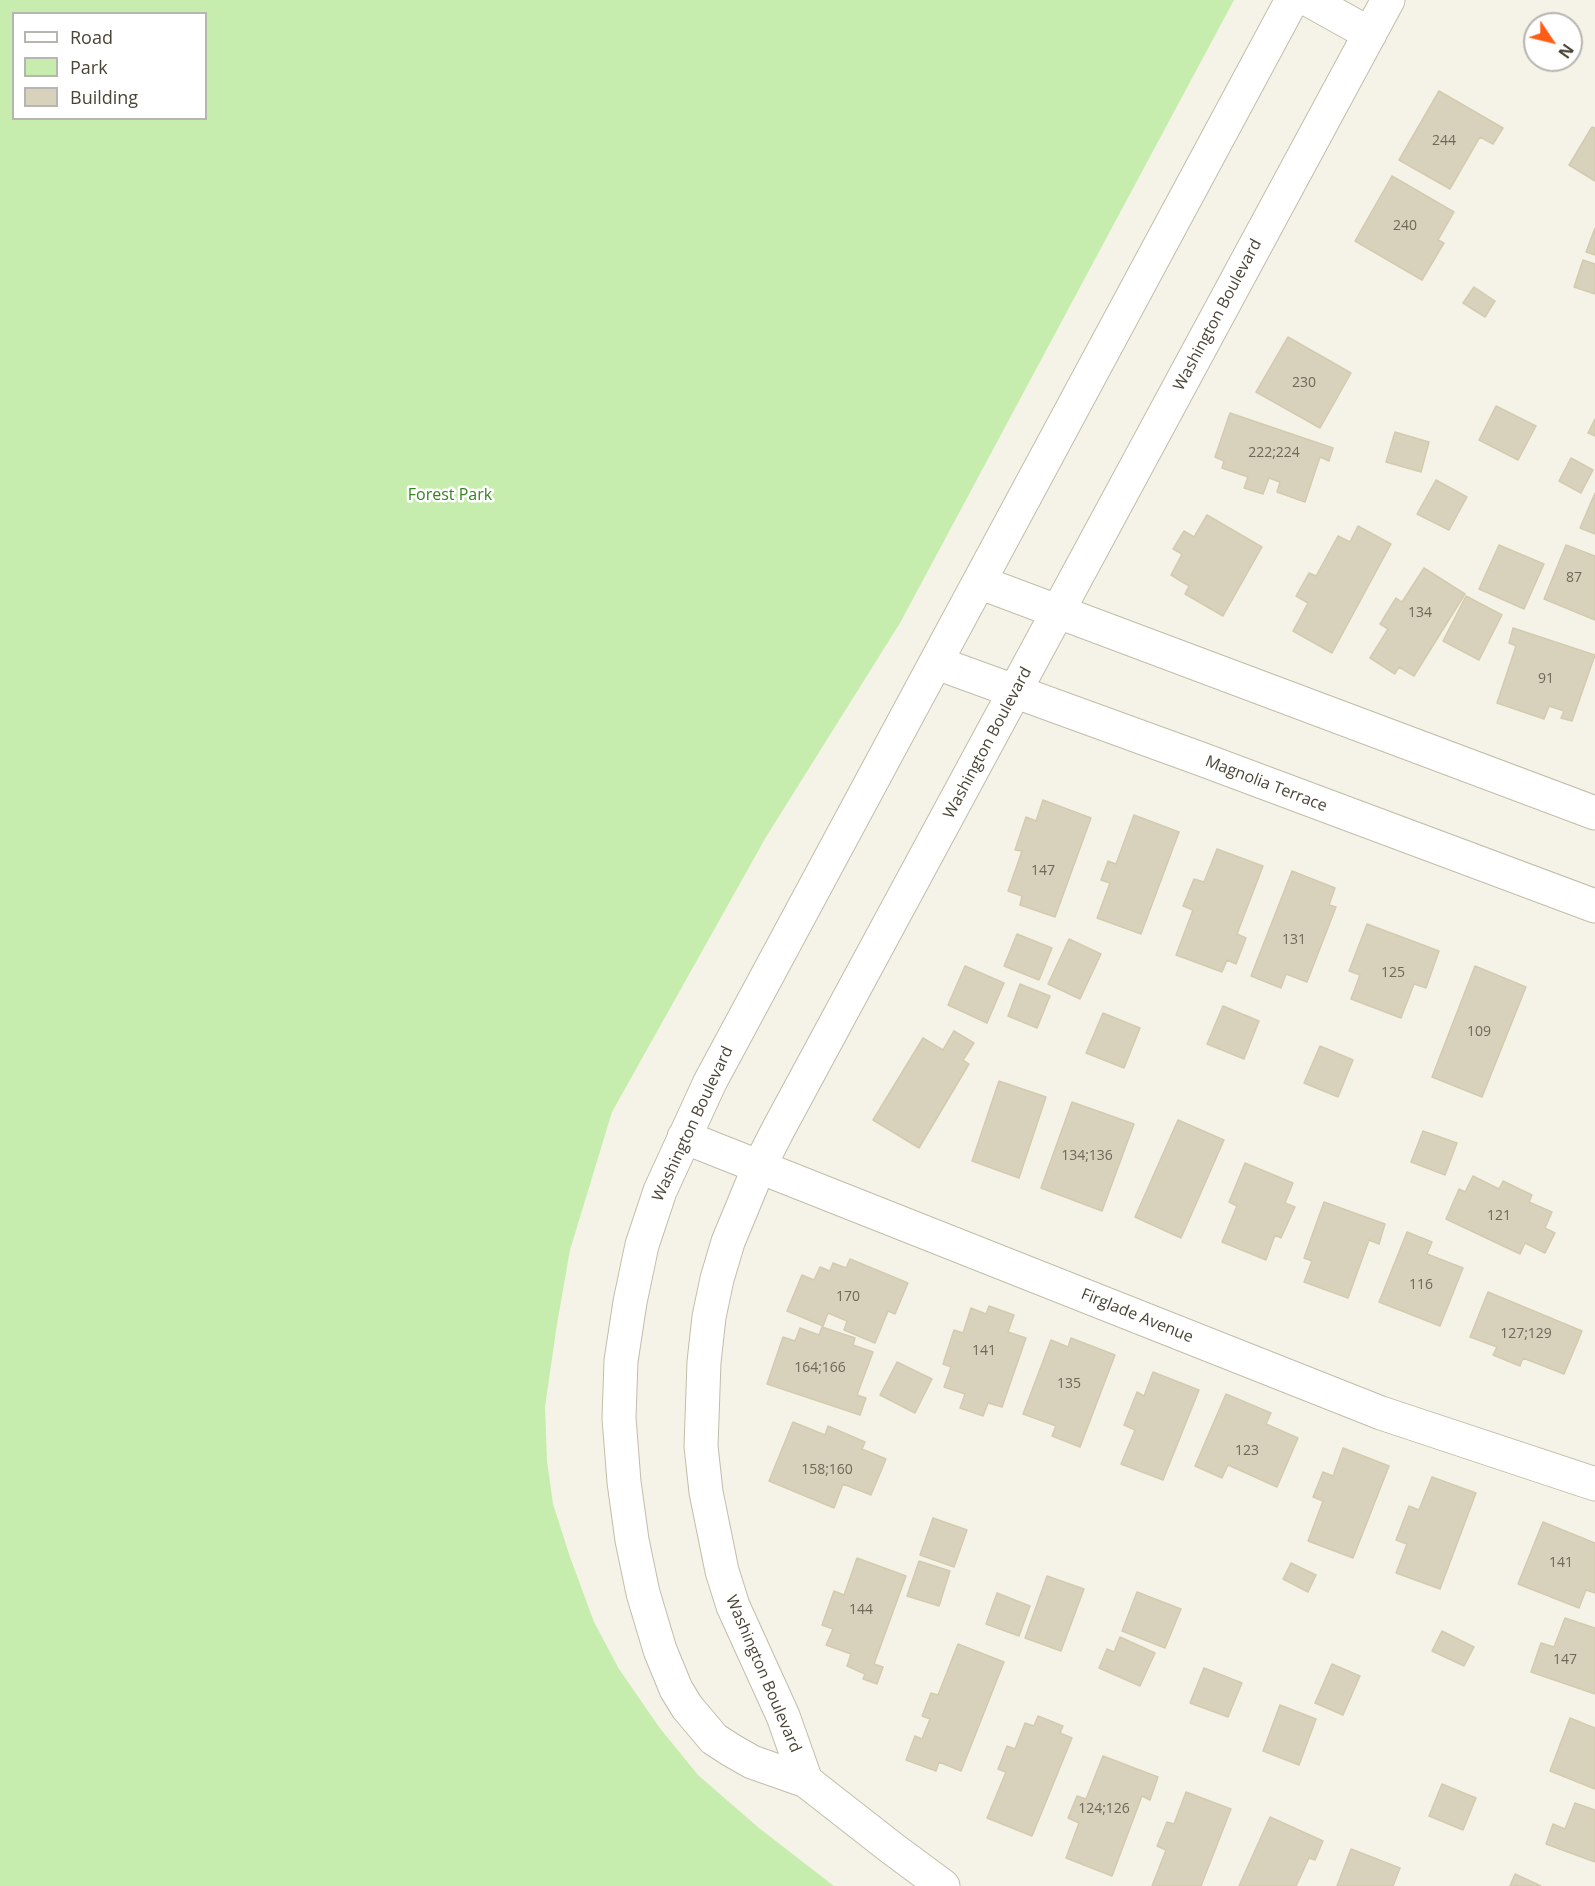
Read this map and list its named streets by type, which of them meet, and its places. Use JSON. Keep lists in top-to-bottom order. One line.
{"streets":{"street":["Washington Boulevard","Magnolia Terrace","Firglade Avenue"]},"crossings":[["Washington Boulevard","Magnolia Terrace"],["Washington Boulevard","Firglade Avenue"]],"parks":["Forest Park"],"house_numbers":["244","240","230","222;224","87","134","91","147","131","125","109","134;136","121","116","170","127;129","141","164;166","135","123","158;160","141","144","147","124;126"],"legend":["Road","Park","Building"],"north":"bottom right"}
